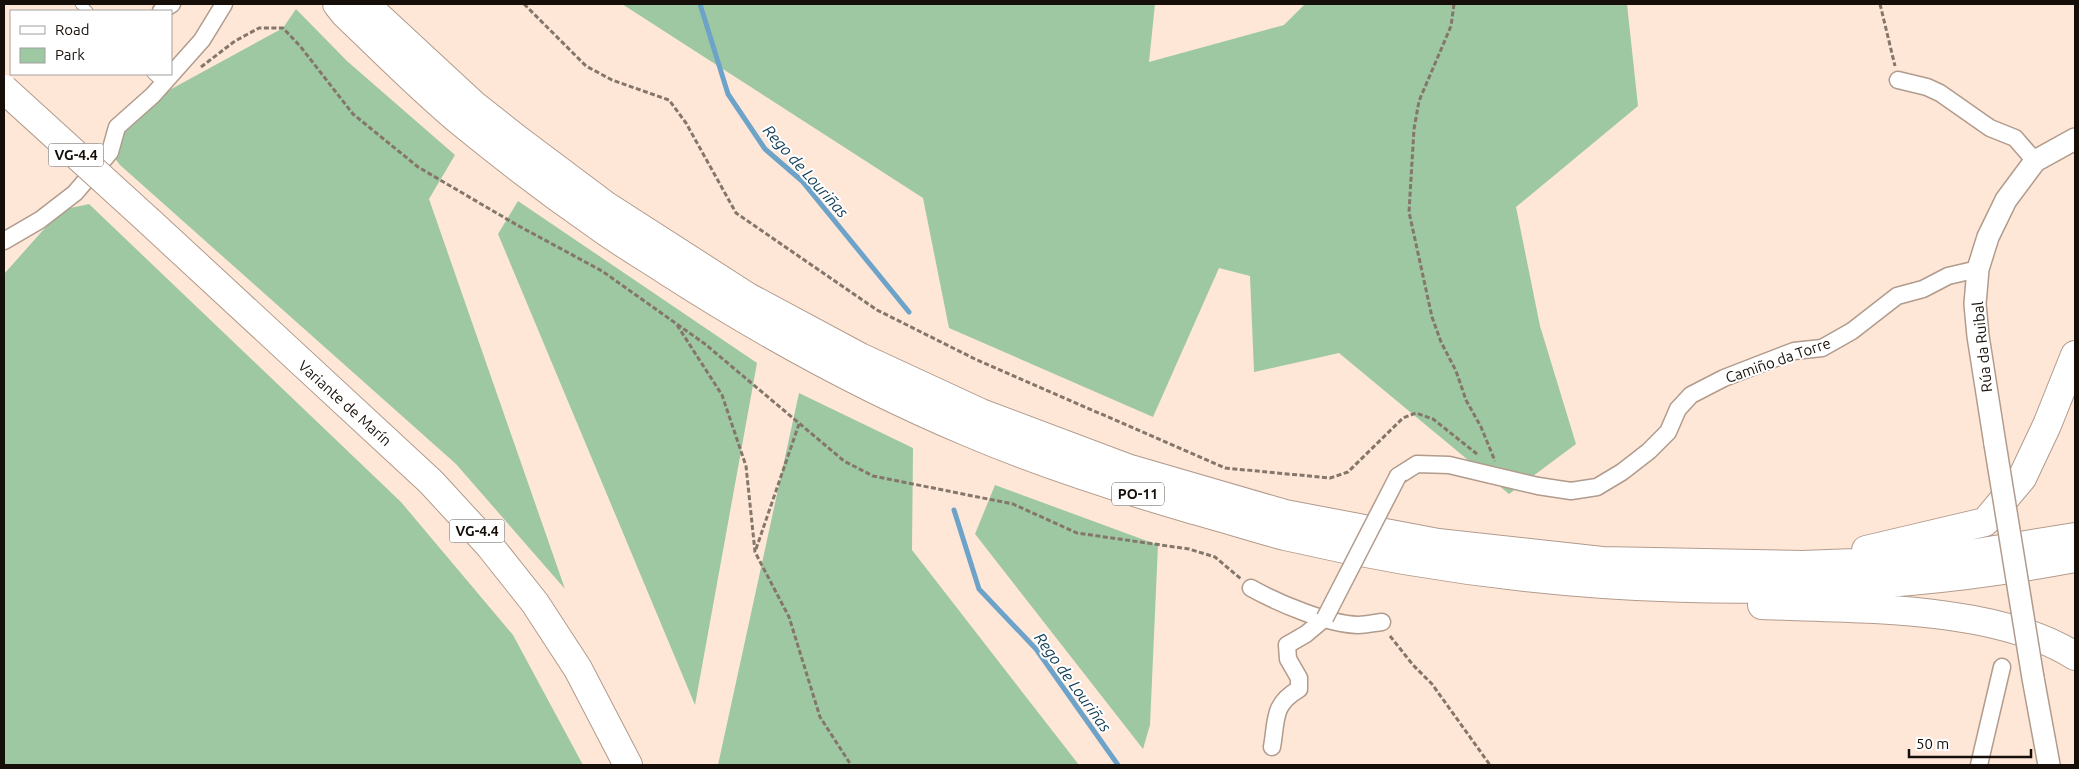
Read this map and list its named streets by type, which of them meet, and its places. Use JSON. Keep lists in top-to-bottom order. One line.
{"streets":{"highway":["VG-4.4","Variante de Marín","PO-11"],"street":["Rúa da Ruibal","Camiño da Torre"]},"crossings":[["Rúa da Ruibal","Camiño da Torre"]],"water":["Rego de Louriñas"],"legend":["Road","Park"],"scale_bar":"50 m"}
